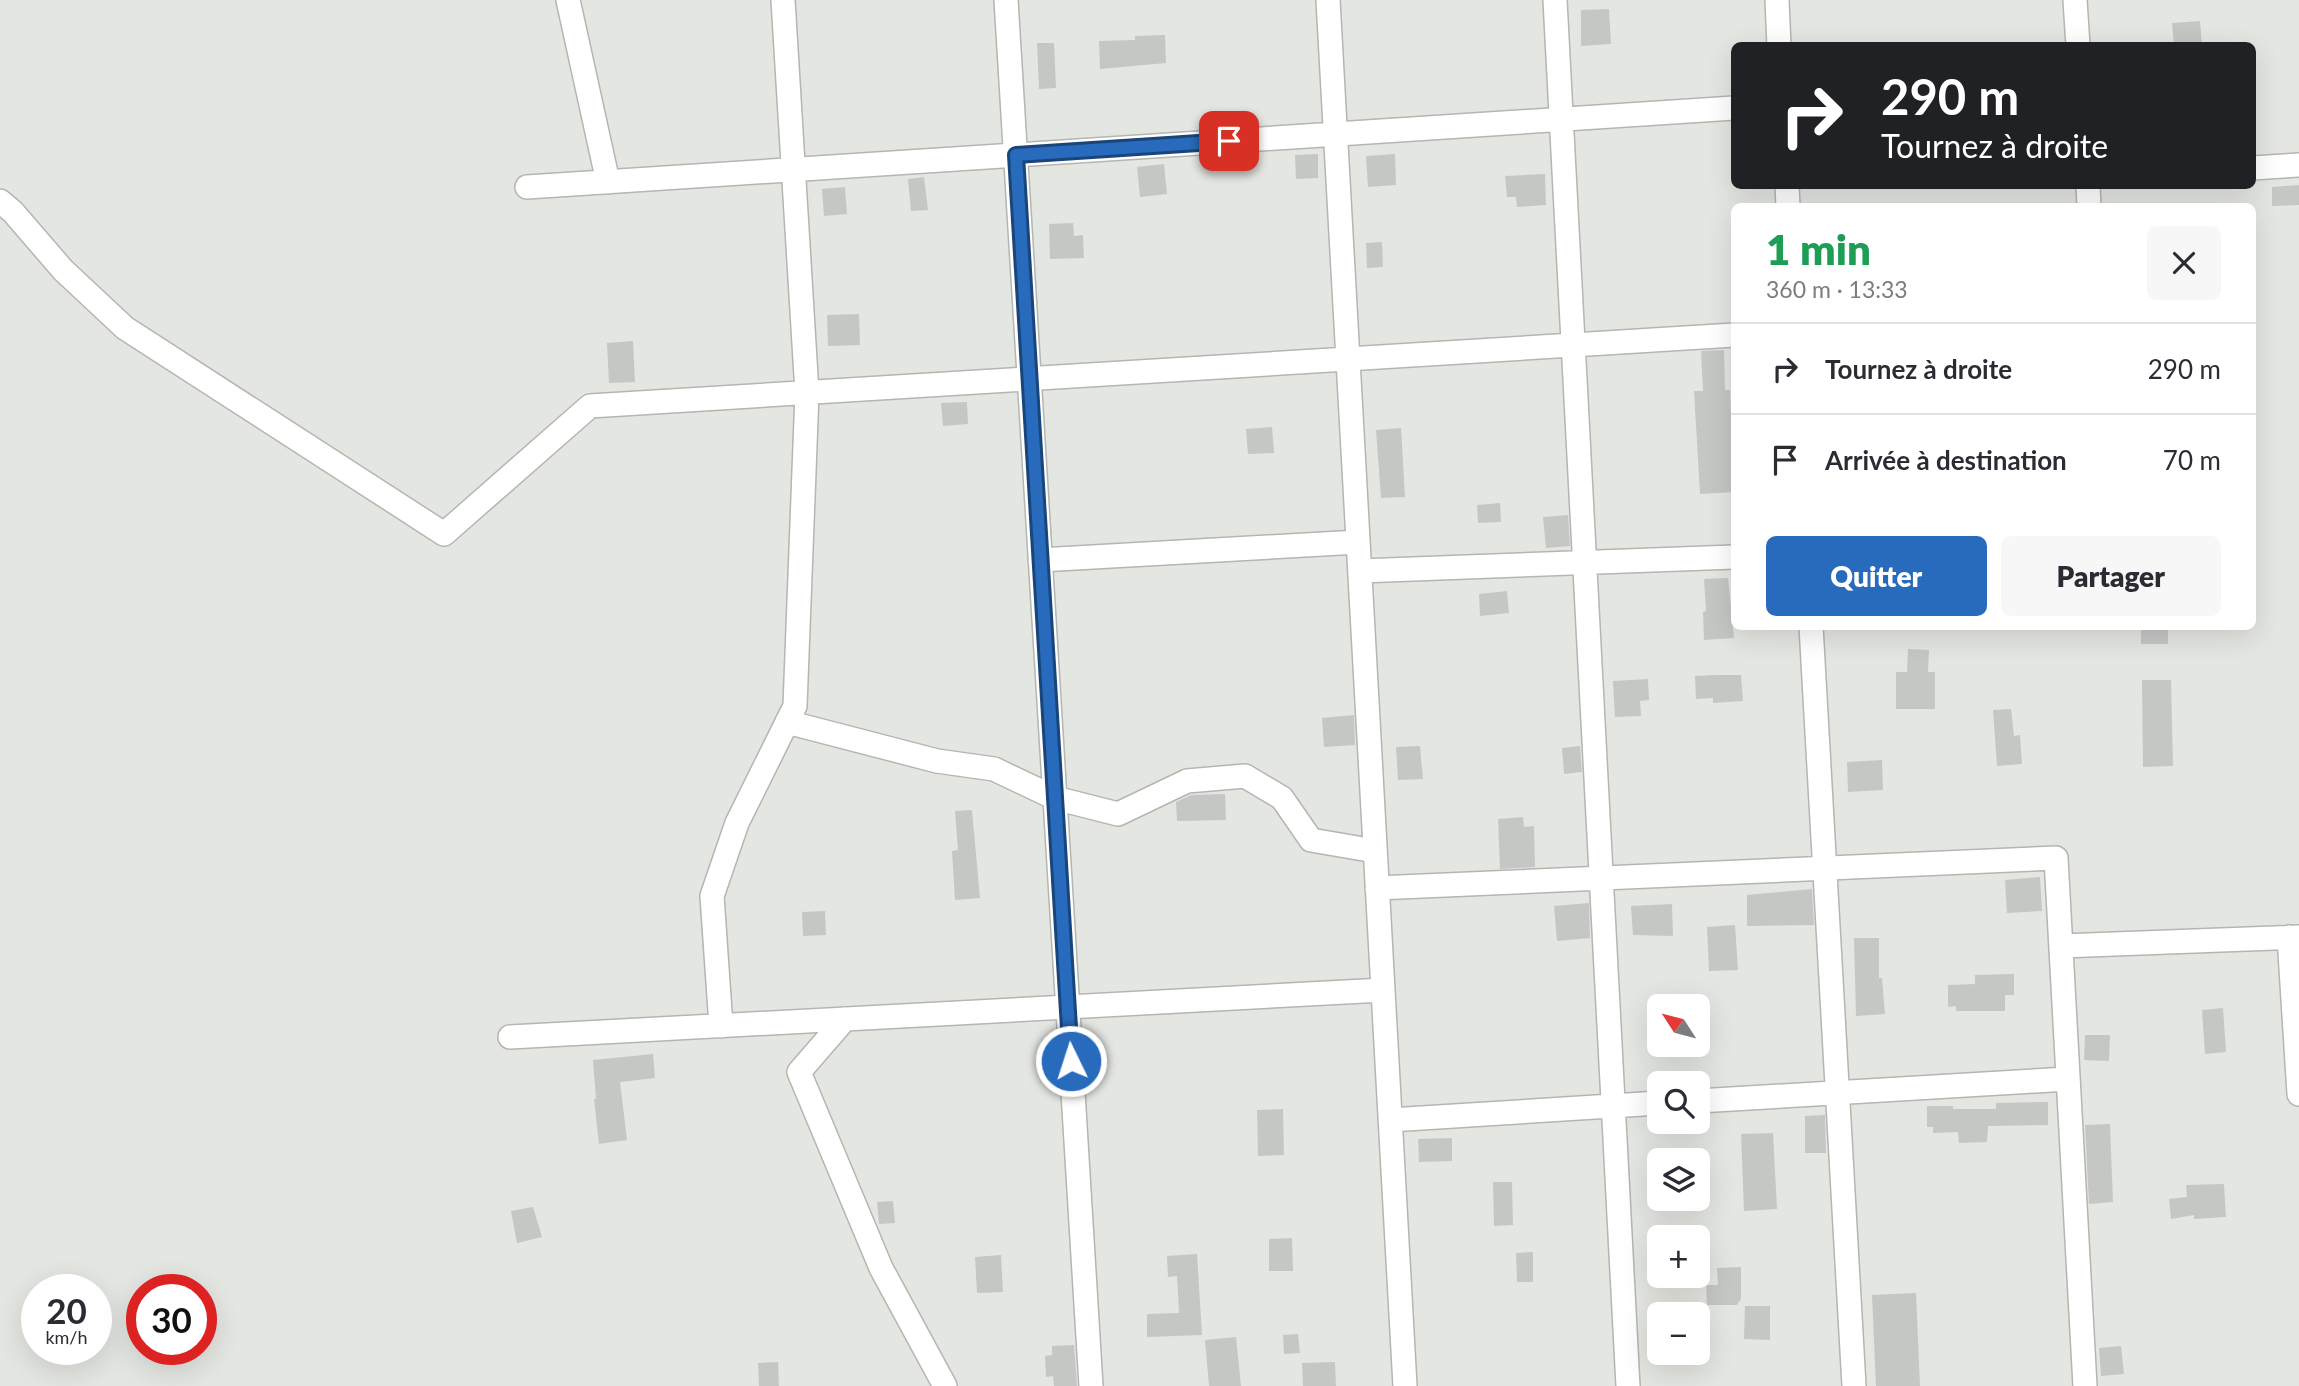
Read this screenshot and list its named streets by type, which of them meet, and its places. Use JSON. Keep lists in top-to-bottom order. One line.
{"north":"top left","page":{"turn":["290 m","Tournez à droite"],"heading":["1 min","360 m · 13:33"],"list":[{"name":"Tournez à droite","value":"290 m"},{"name":"Arrivée à destination","value":"70 m"}],"buttons":["Quitter","Partager"],"map_buttons":["+","−"],"speed":"20 km/h","limit":"30"}}
